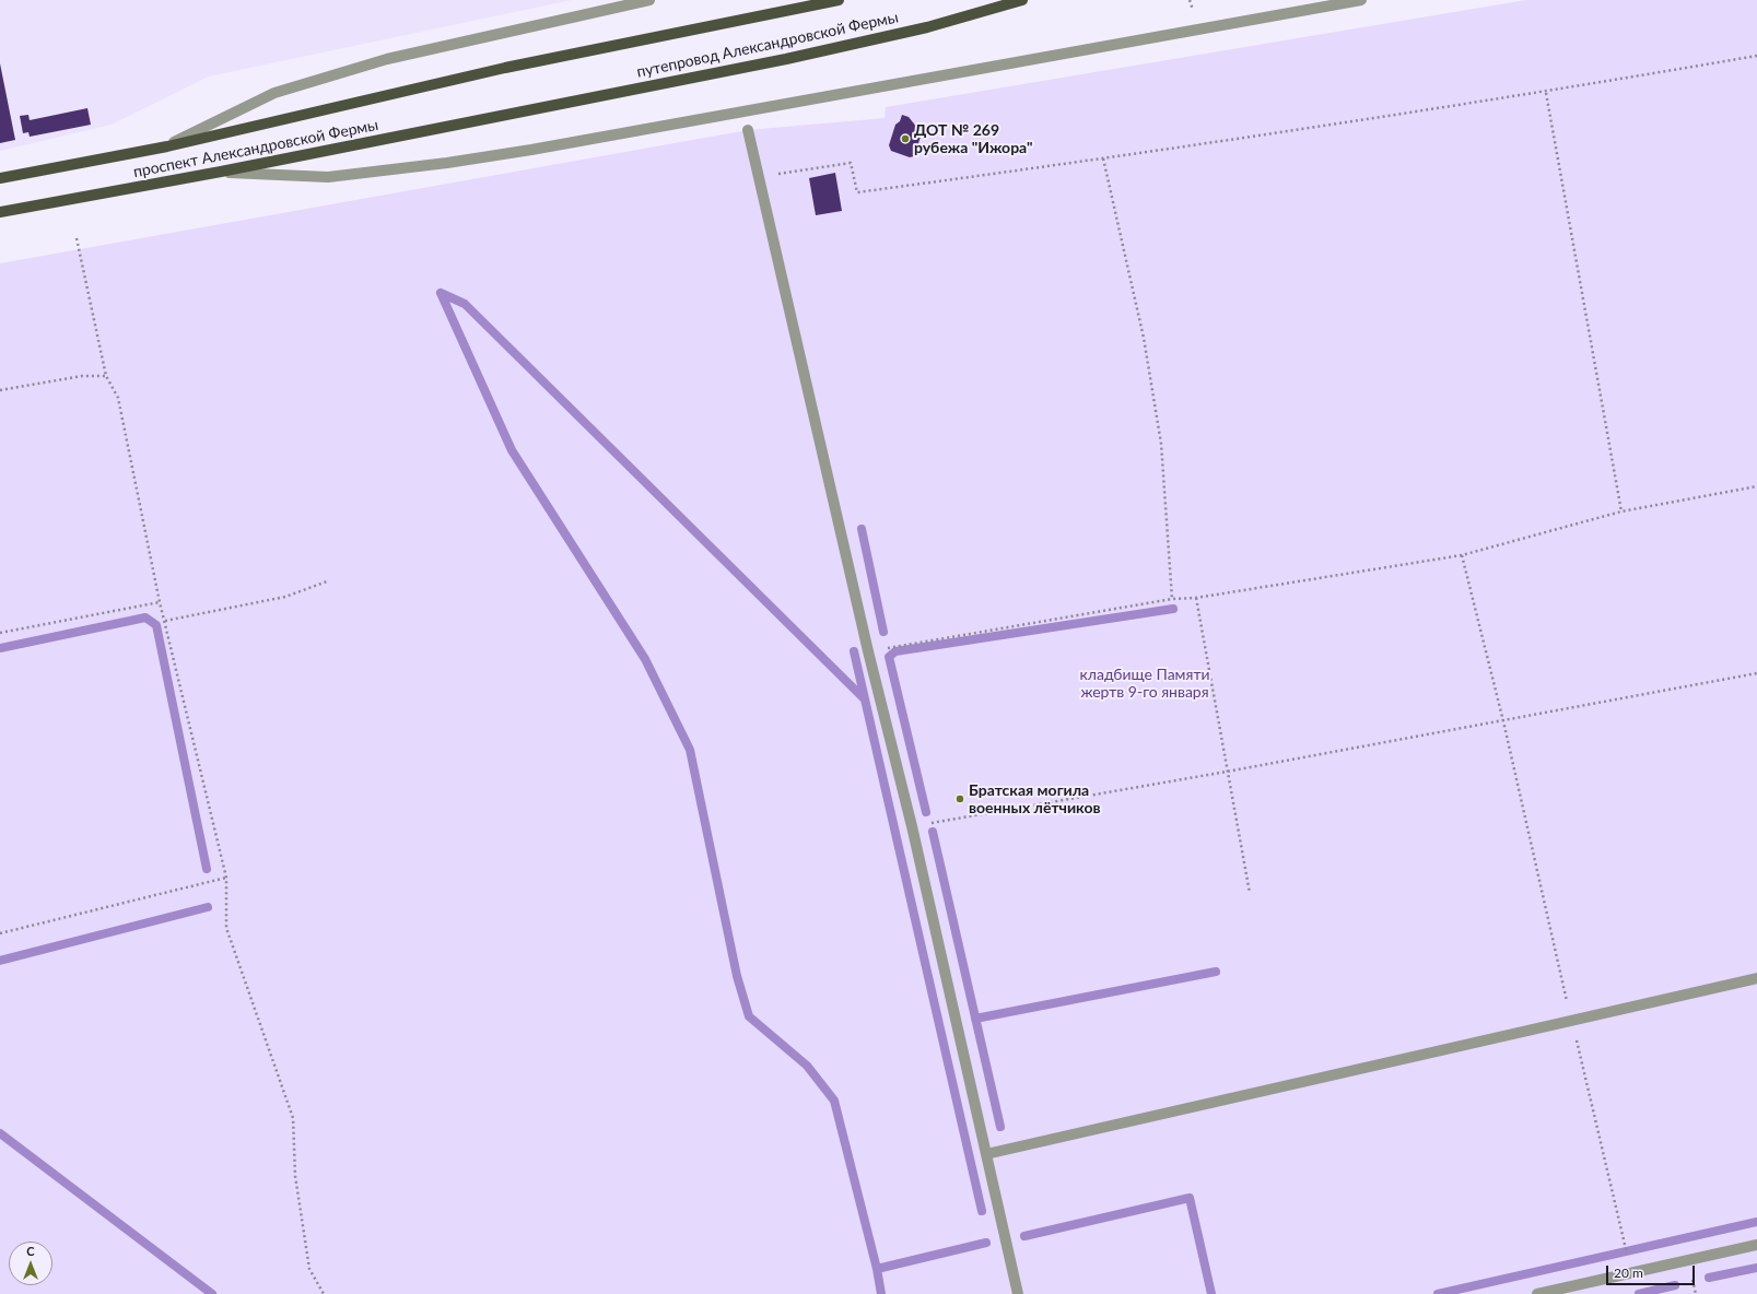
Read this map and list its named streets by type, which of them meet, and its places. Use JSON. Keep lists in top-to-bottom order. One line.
{"streets":{"main road":["путепровод Александровской Фермы","проспект Александровской Фермы"]},"crossings":[["путепровод Александровской Фермы","проспект Александровской Фермы"]],"parks":["кладбище Памяти жертв 9-го января"],"places":["ДОТ № 269 рубежа \"Ижора\"","Братская могила военных лётчиков"],"scale_bar":"20 m","north":"top"}
